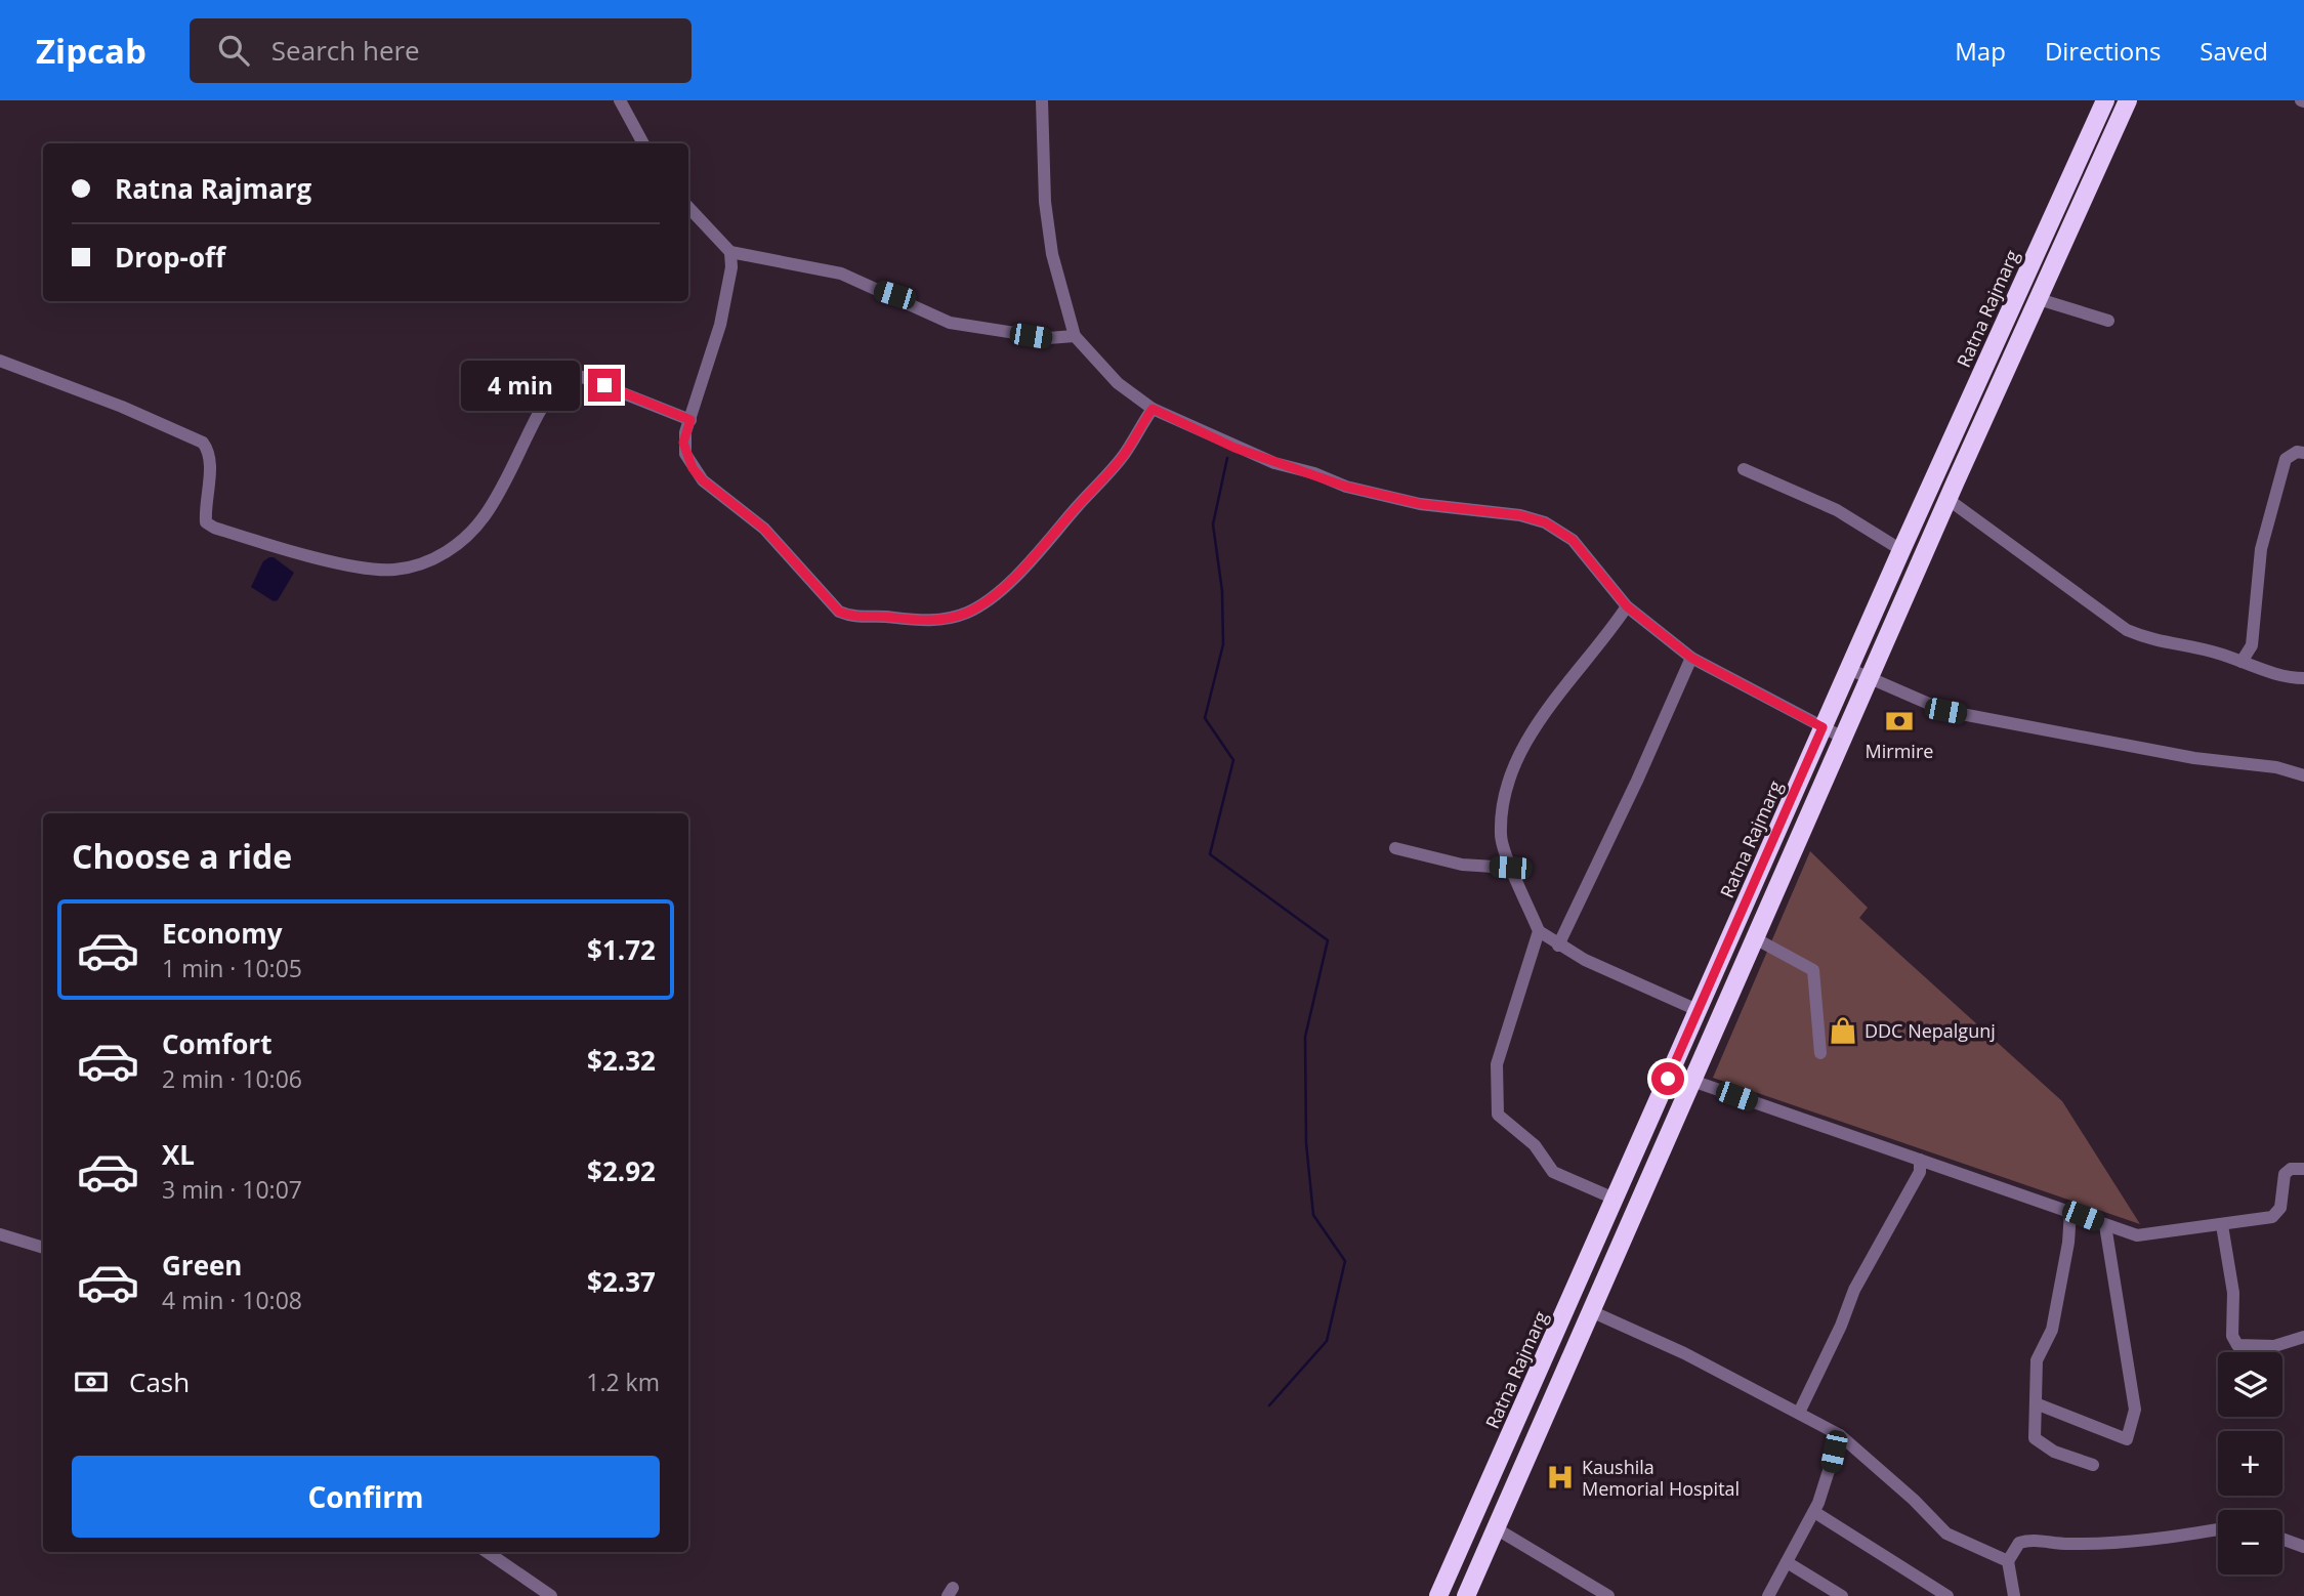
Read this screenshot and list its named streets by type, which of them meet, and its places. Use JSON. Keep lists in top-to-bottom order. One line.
{"streets":{"highway":["Ratna Rajmarg"]},"places":{"bank":["Mirmire"],"shop":["DDC Nepalgunj"],"hospital":["Kaushila Memorial Hospital"]},"page":{"header":"Zipcab","search":"Search here","nav":["Map","Directions","Saved"],"banner":["Ratna Rajmarg","Drop-off"],"bubble":"4 min","heading":"Choose a ride","list":[{"name":"Economy","note":"1 min · 10:05","value":"$1.72"},{"name":"Comfort","note":"2 min · 10:06","value":"$2.32"},{"name":"XL","note":"3 min · 10:07","value":"$2.92"},{"name":"Green","note":"4 min · 10:08","value":"$2.37"}],"pay":["Cash","1.2 km"],"map_buttons":["+","−"],"buttons":"Confirm"}}
